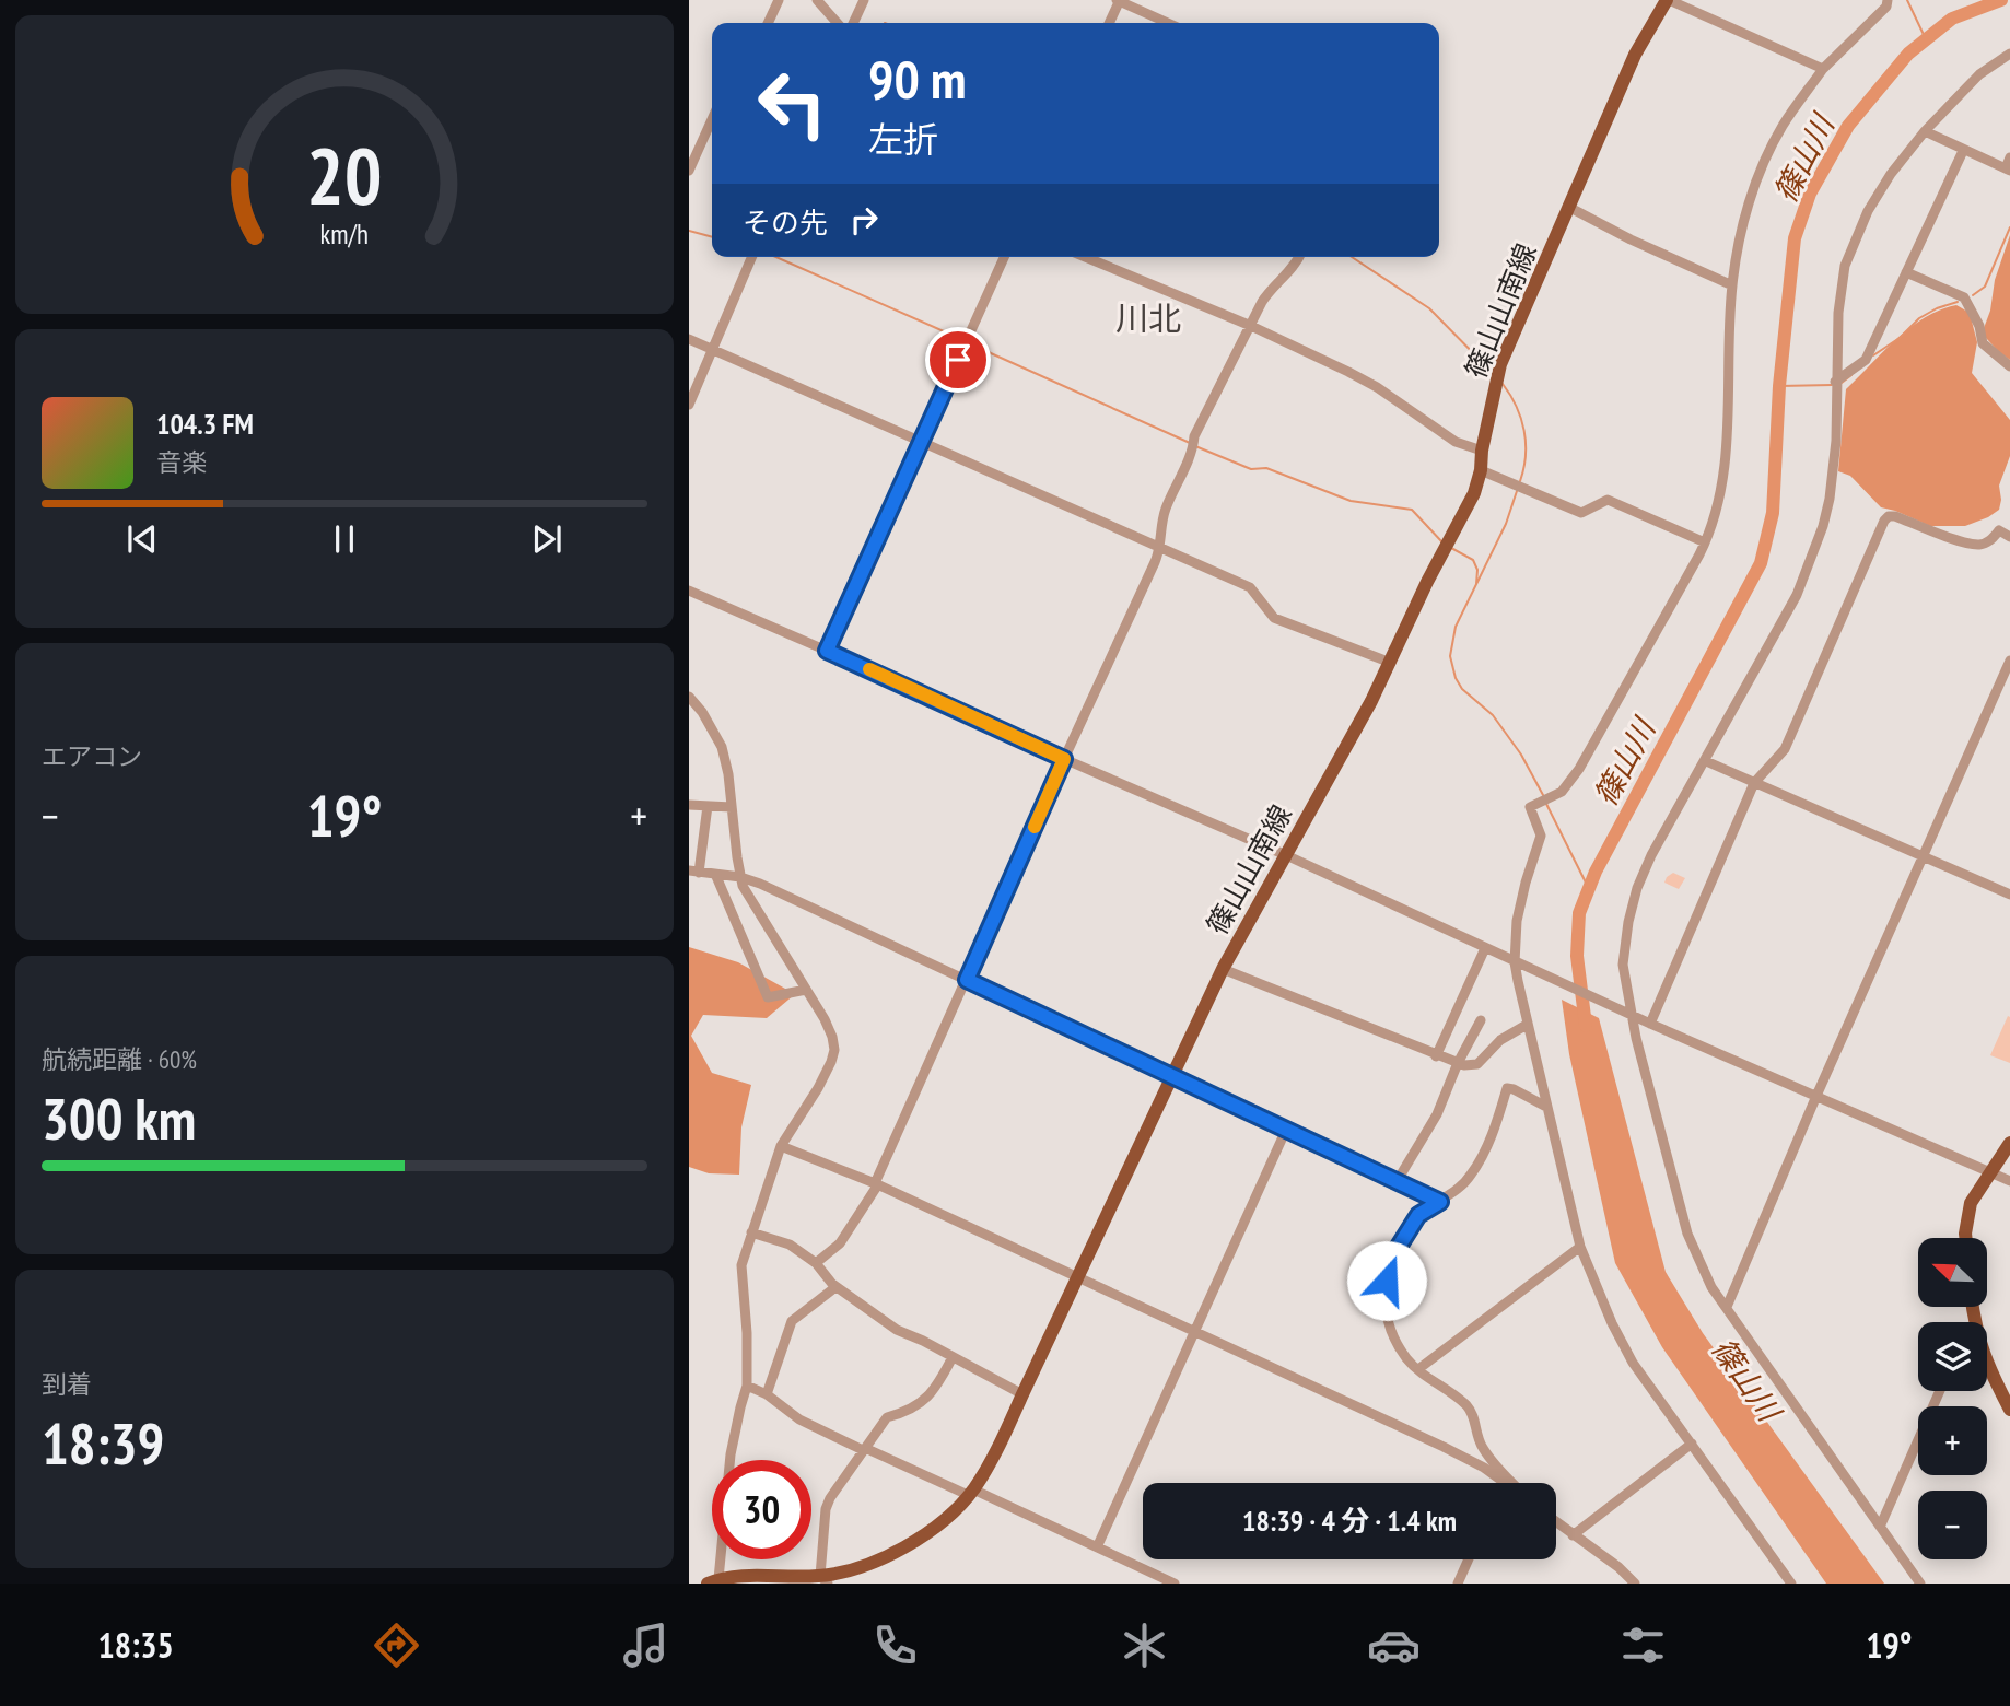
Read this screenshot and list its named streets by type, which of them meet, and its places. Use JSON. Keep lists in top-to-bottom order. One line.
{"streets":{"main road":["篠山山南線"]},"districts":["川北"],"water":["篠山川"],"north":"top left","page":{"turn":["90 m","左折"],"then":"その先","song":["104.3 FM","音楽"],"tile":["エアコン",["航続距離 · 60%","300 km"],["到着","18:39"]],"heat":["−","19°","+"],"map_buttons":["+","−"],"limit":"30","trip":"18:39 · 4 分 · 1.4 km","tabs":["18:35","19°"],"gauge":["20","km/h"]}}
